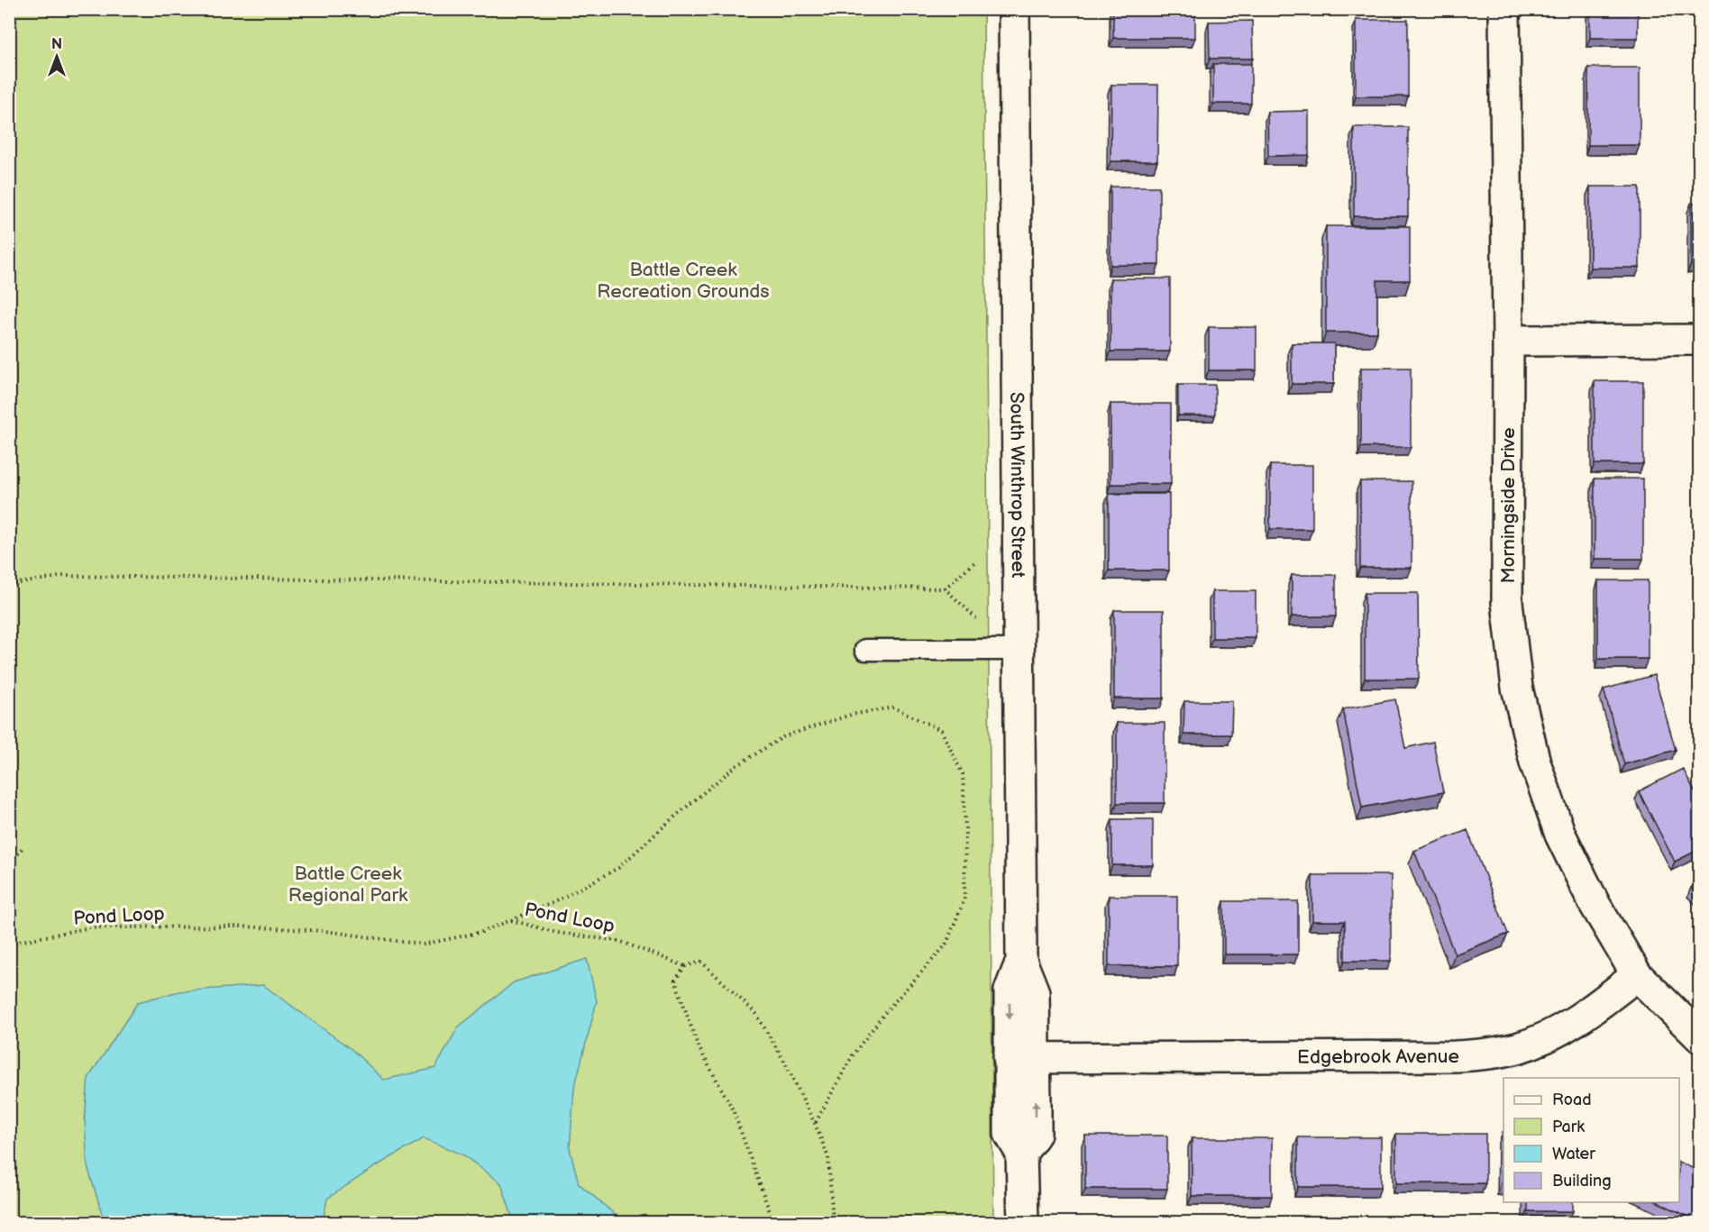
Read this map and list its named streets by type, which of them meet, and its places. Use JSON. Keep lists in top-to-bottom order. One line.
{"streets":{"street":["South Winthrop Street","Morningside Drive","Edgebrook Avenue"],"path":["Pond Loop"]},"crossings":[["South Winthrop Street","Edgebrook Avenue"],["Morningside Drive","Edgebrook Avenue"]],"parks":["Battle Creek Recreation Grounds","Battle Creek Regional Park"],"legend":["Road","Park","Water","Building"],"north":"top"}
